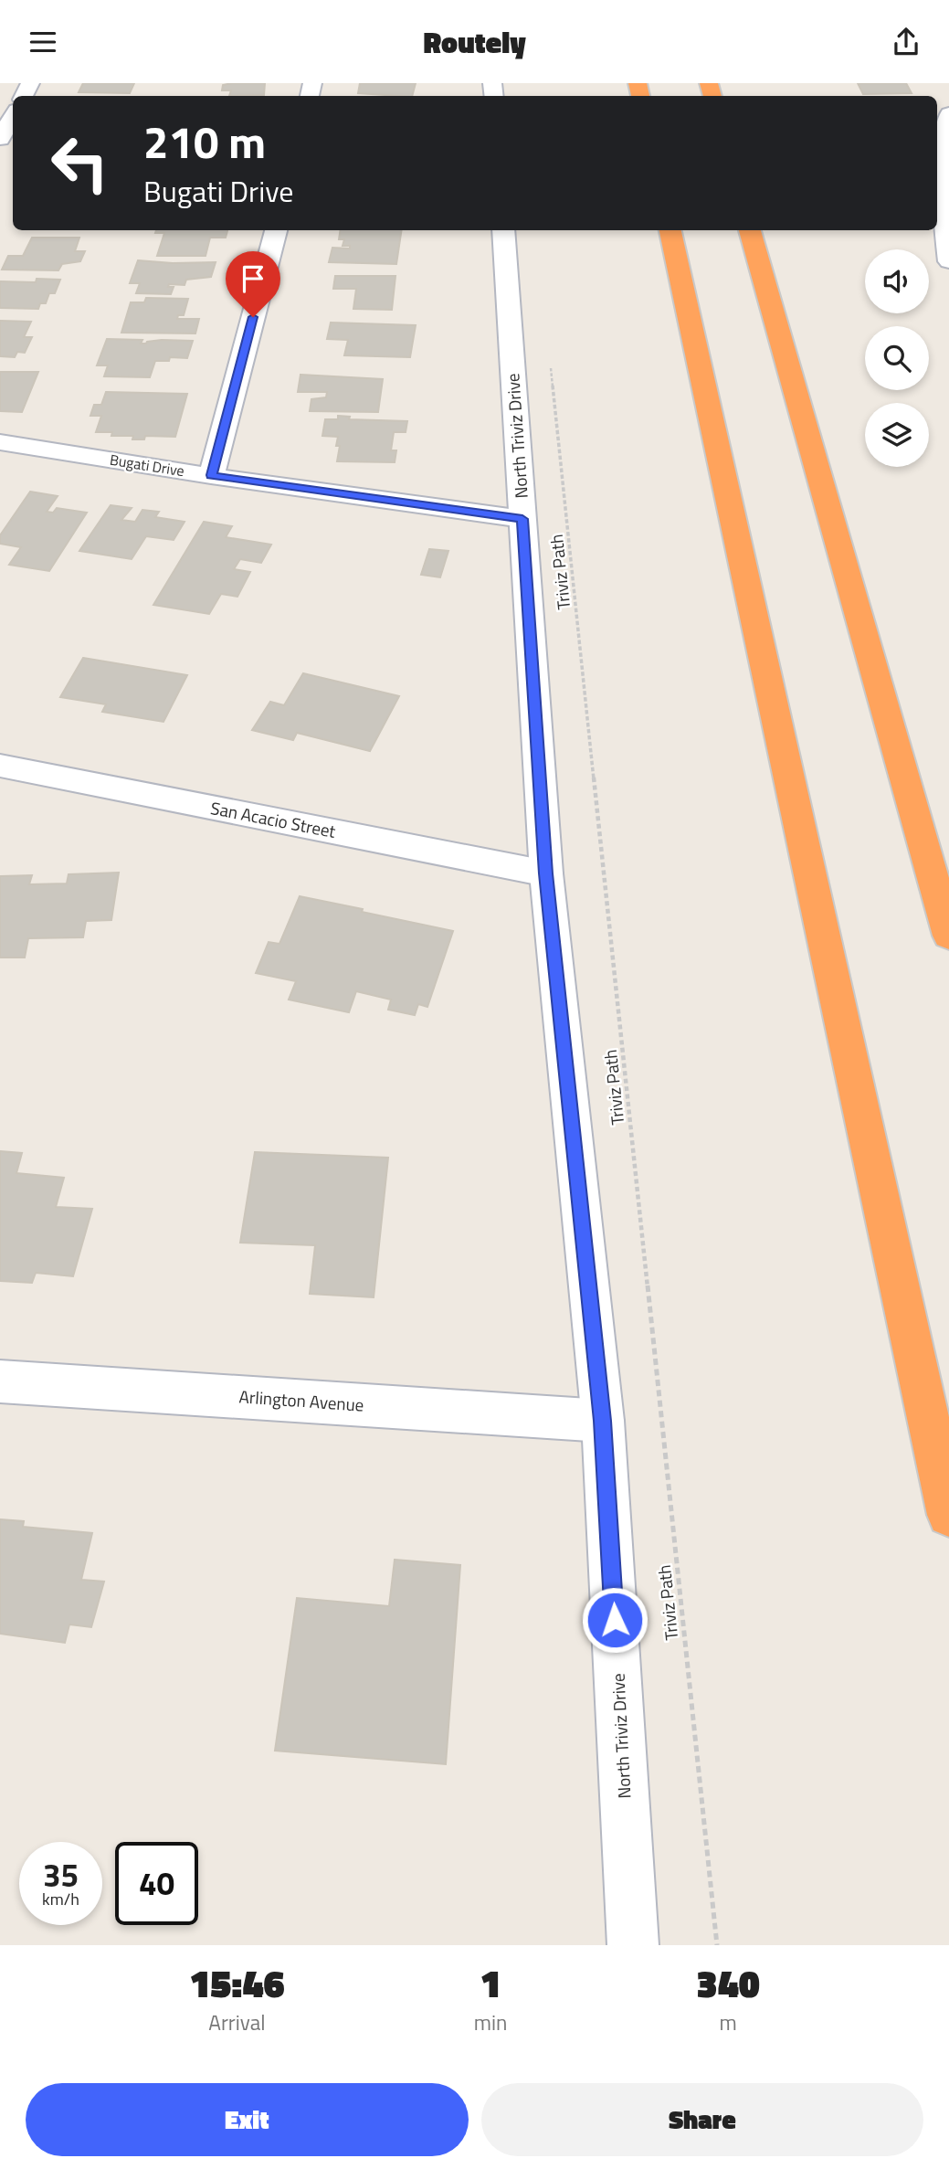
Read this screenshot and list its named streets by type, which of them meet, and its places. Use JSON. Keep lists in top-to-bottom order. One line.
{"streets":{"street":["North Triviz Drive","Bugati Drive","San Acacio Street","Arlington Avenue"],"path":["Triviz Path"]},"crossings":[["North Triviz Drive","Bugati Drive"],["North Triviz Drive","San Acacio Street"],["North Triviz Drive","Arlington Avenue"]],"page":{"header":"Routely","turn":["210 m","Bugati Drive"],"speed":"35 km/h","limit":"40","eta":["15:46","Arrival","1","min","340","m"],"buttons":["Exit","Share"]}}
